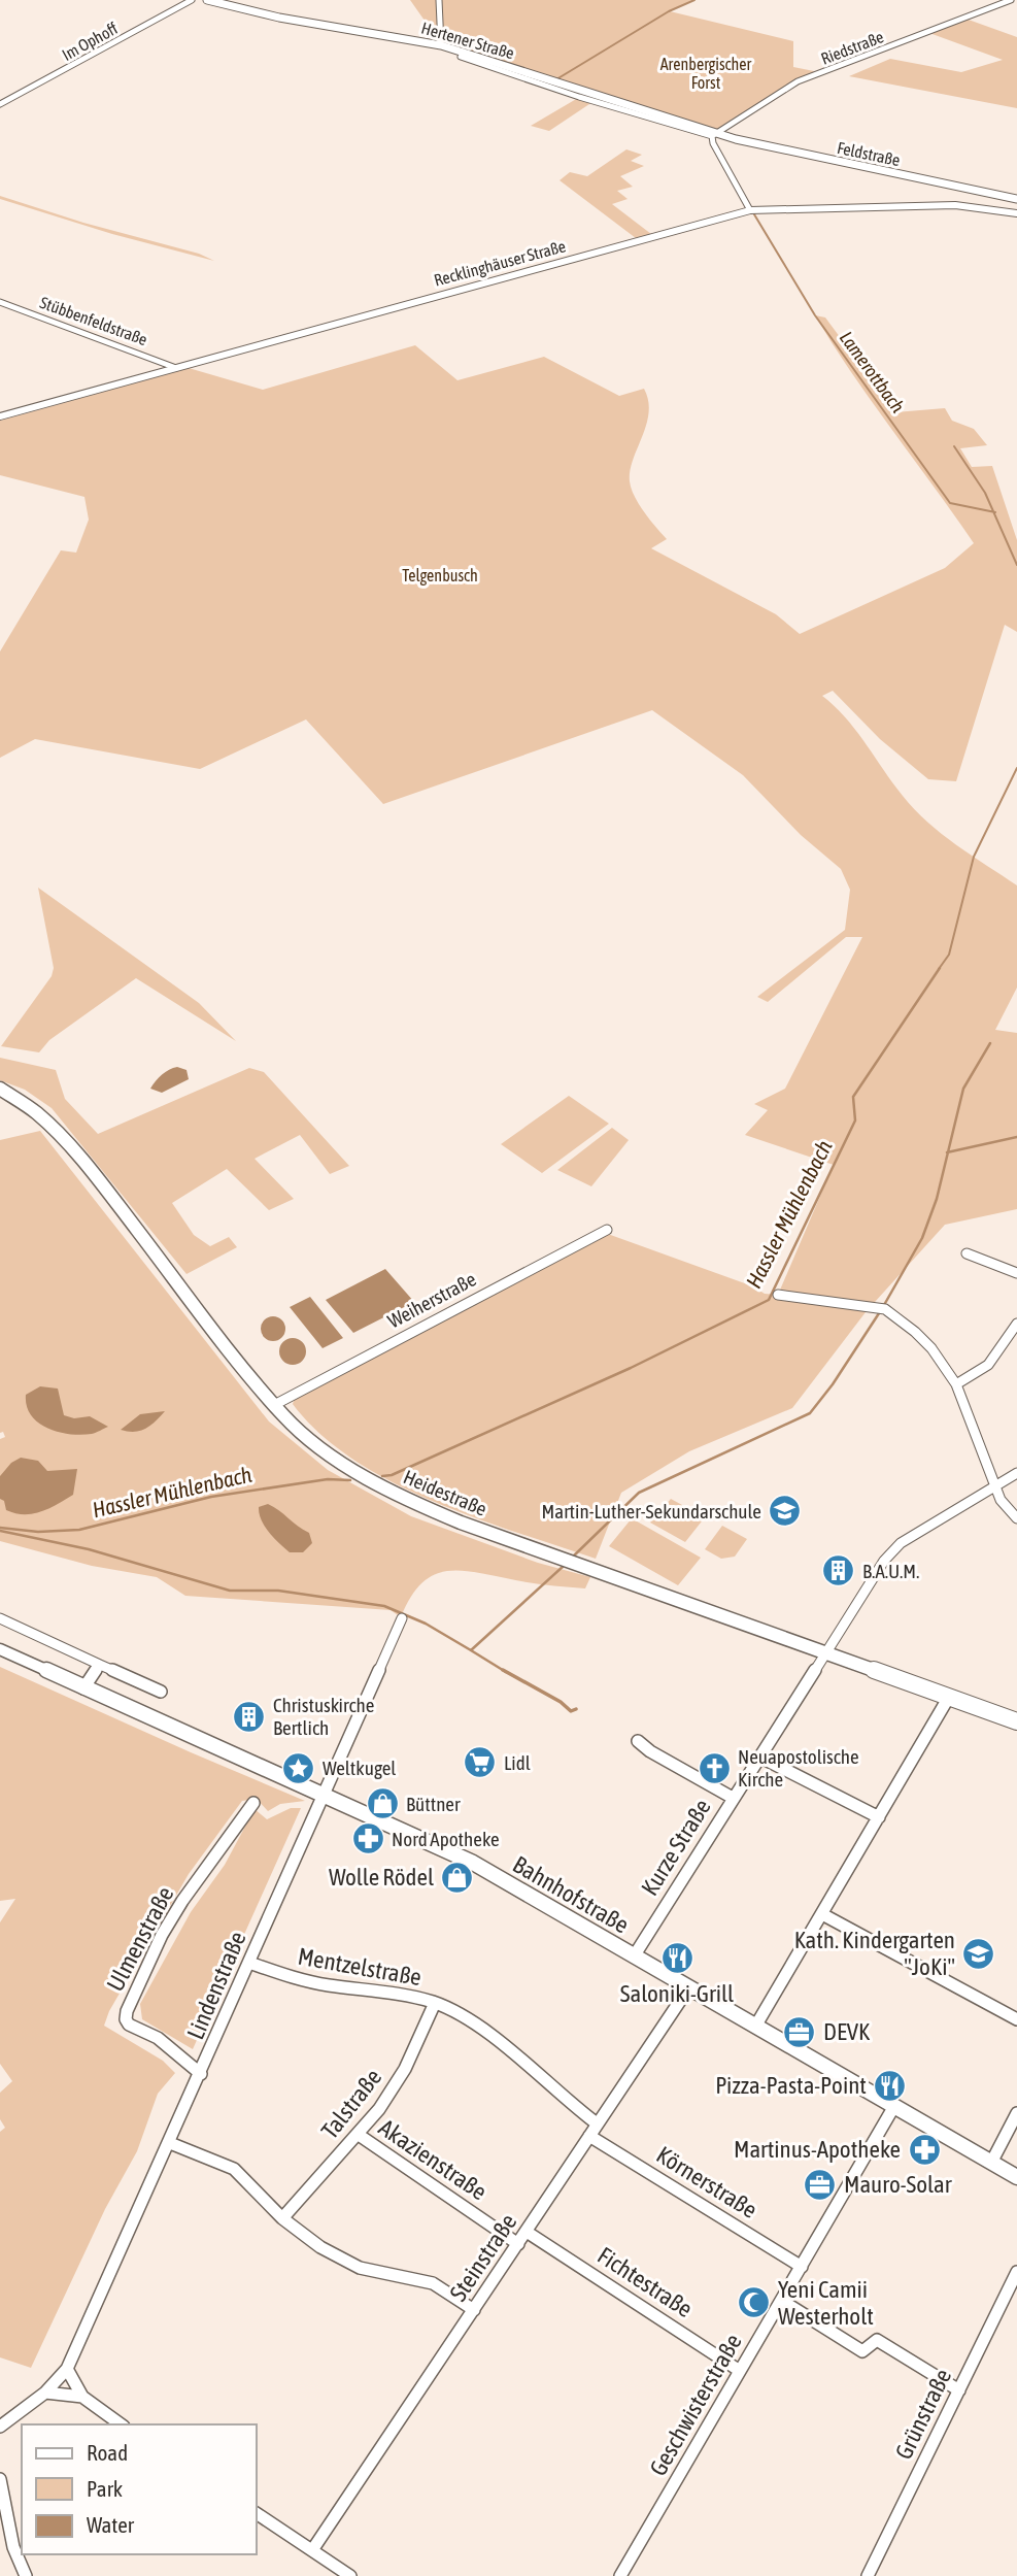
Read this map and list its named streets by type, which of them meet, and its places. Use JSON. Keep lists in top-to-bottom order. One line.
{"streets":{"main road":["Hertener Straße","Feldstraße","Heidestraße"],"street":["Im Ophoff","Riedstraße","Recklinghäuser Straße","Stübbenfeldstraße","Weiherstraße","Kurze Straße","Bahnhofstraße","Ulmenstraße","Mentzelstraße","Lindenstraße","Talstraße","Akazienstraße","Körnerstraße","Steinstraße","Fichtestraße","Geschwisterstraße","Grünstraße"]},"crossings":[["Hertener Straße","Riedstraße"],["Hertener Straße","Feldstraße"],["Riedstraße","Feldstraße"],["Recklinghäuser Straße","Stübbenfeldstraße"],["Weiherstraße","Heidestraße"],["Heidestraße","Kurze Straße"],["Kurze Straße","Bahnhofstraße"],["Bahnhofstraße","Lindenstraße"],["Bahnhofstraße","Steinstraße"],["Bahnhofstraße","Geschwisterstraße"],["Ulmenstraße","Lindenstraße"],["Mentzelstraße","Lindenstraße"],["Mentzelstraße","Talstraße"],["Mentzelstraße","Steinstraße"],["Talstraße","Akazienstraße"],["Akazienstraße","Steinstraße"],["Körnerstraße","Steinstraße"],["Körnerstraße","Geschwisterstraße"],["Steinstraße","Fichtestraße"],["Fichtestraße","Geschwisterstraße"]],"water":["Lamerottbach","Hassler Mühlenbach"],"parks":["Arenbergischer Forst","Telgenbusch"],"places":{"school or university":["Martin-Luther-Sekundarschule","Kath. Kindergarten \"JoKi\""],"building":["B.A.U.M.","Christuskirche Bertlich"],"supermarket":["Lidl"],"place":["Weltkugel"],"church":["Neuapostolische Kirche"],"shop":["Büttner","Wolle Rödel"],"pharmacy":["Nord Apotheke","Martinus-Apotheke"],"restaurant":["Saloniki-Grill","Pizza-Pasta-Point"],"office":["DEVK","Mauro-Solar"],"mosque":["Yeni Camii Westerholt"]},"legend":["Road","Park","Water"]}
